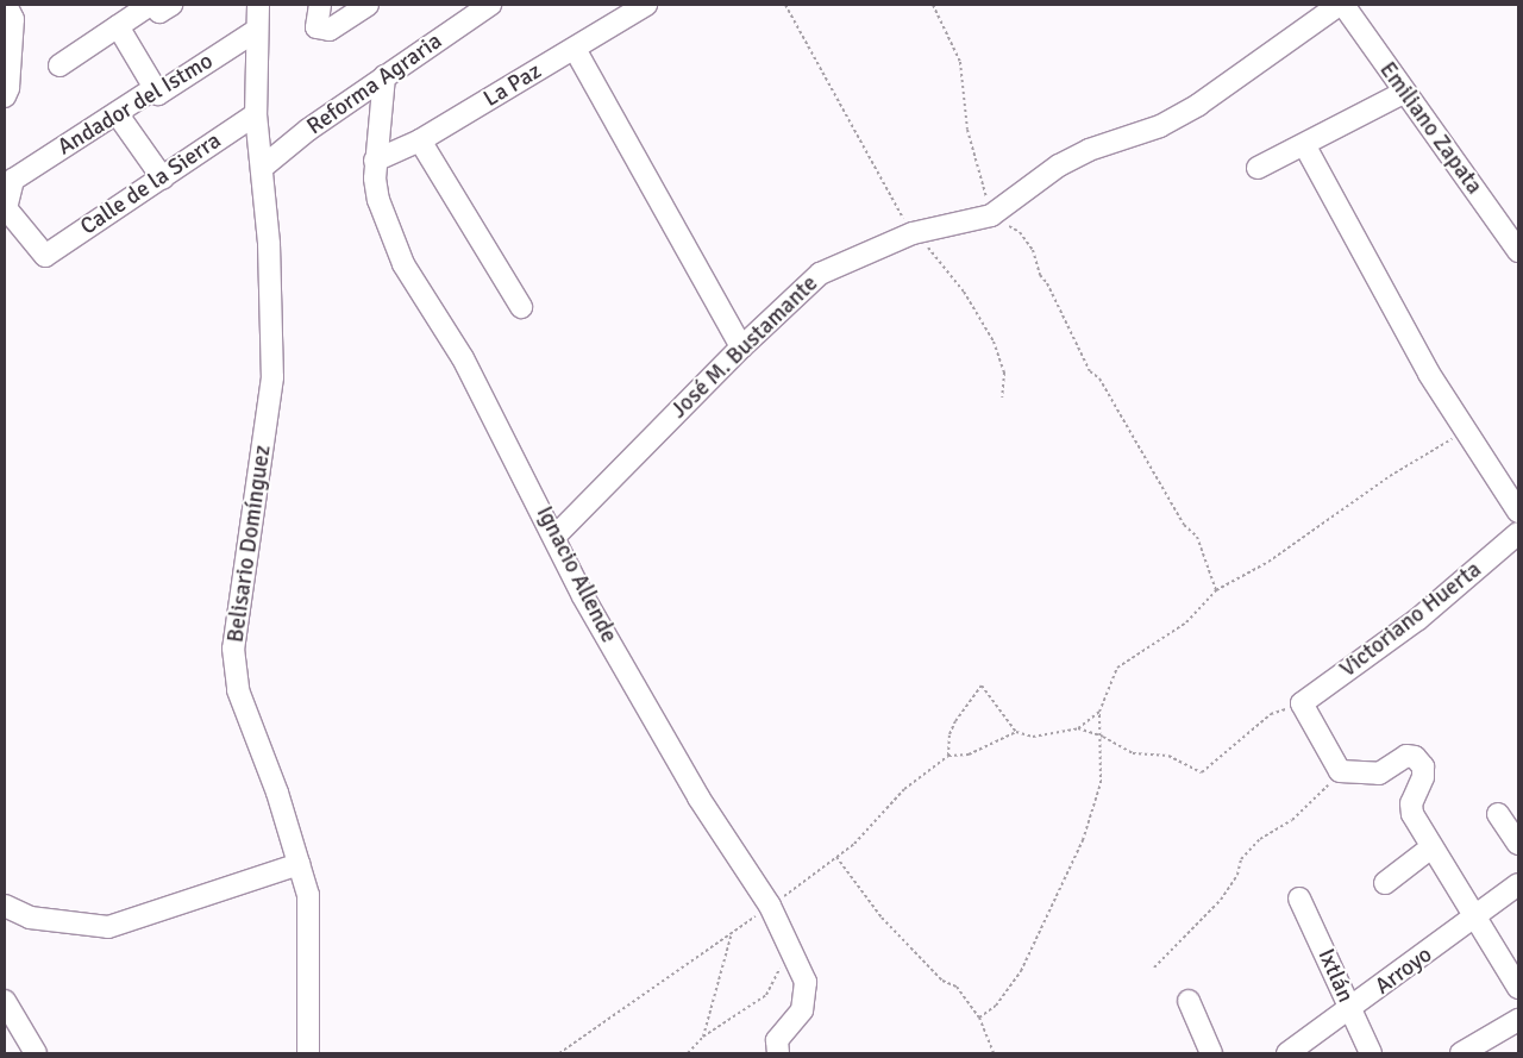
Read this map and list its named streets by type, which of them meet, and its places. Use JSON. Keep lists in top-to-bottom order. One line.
{"streets":{"street":["Reforma Agraria","La Paz","Andador del Istmo","Emiliano Zapata","Calle de la Sierra","José M. Bustamante","Belisario Domínguez","Ignacio Allende","Victoriano Huerta","Arroyo","Ixtlán"]},"crossings":[["Reforma Agraria","Belisario Domínguez"],["Reforma Agraria","Ignacio Allende"],["La Paz","Ignacio Allende"],["Andador del Istmo","Calle de la Sierra"],["Andador del Istmo","Belisario Domínguez"],["Calle de la Sierra","Belisario Domínguez"],["José M. Bustamante","Ignacio Allende"],["Arroyo","Ixtlán"]]}
